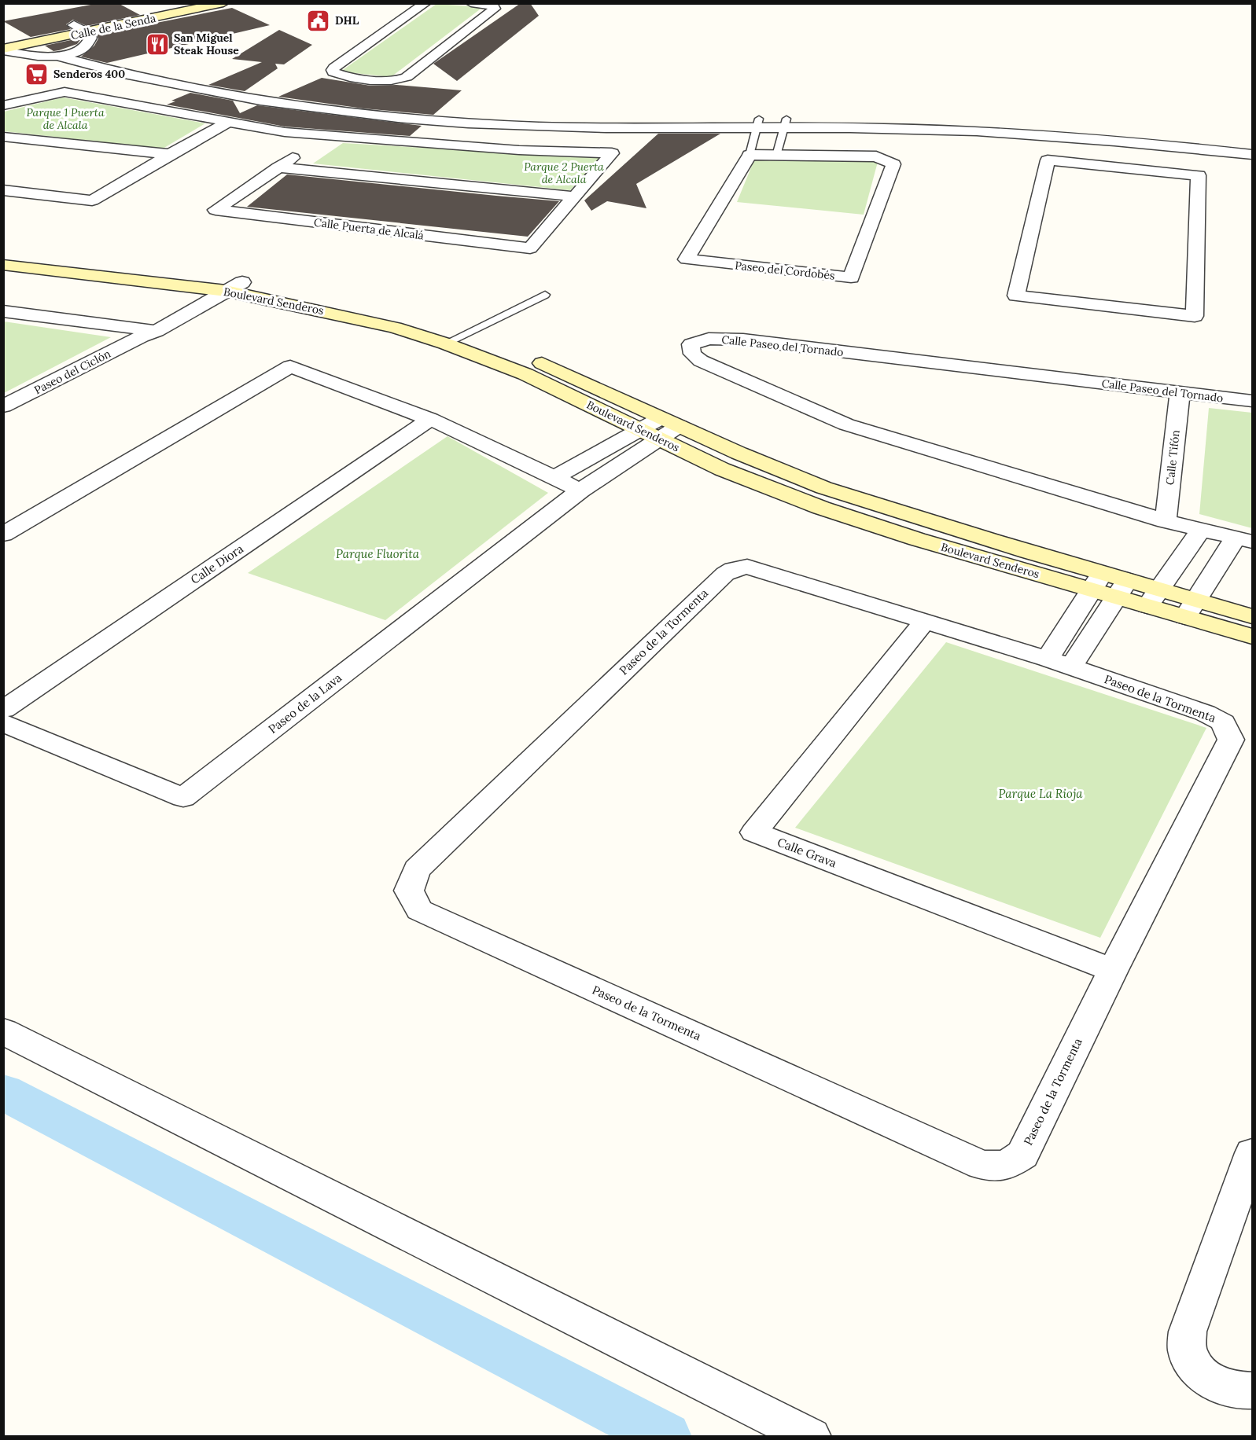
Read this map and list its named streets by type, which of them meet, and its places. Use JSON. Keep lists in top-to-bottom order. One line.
{"streets":{"main road":["Calle de la Senda","Boulevard Senderos"],"street":["Calle Puerta de Alcalá","Paseo del Cordobés","Calle Paseo del Tornado","Paseo del Ciclón","Calle Tifón","Calle Diora","Paseo de la Tormenta","Paseo de la Lava","Calle Grava"]},"crossings":[["Boulevard Senderos","Calle Paseo del Tornado"],["Boulevard Senderos","Paseo del Ciclón"],["Boulevard Senderos","Paseo de la Lava"],["Calle Paseo del Tornado","Calle Tifón"],["Paseo de la Tormenta","Calle Grava"]],"parks":["Parque 1 Puerta de Alcala","Parque 2 Puerta de Alcala","Parque Fluorita","Parque La Rioja"],"places":{"public building":["DHL"],"restaurant":["San Miguel Steak House"],"supermarket":["Senderos 400"]}}
